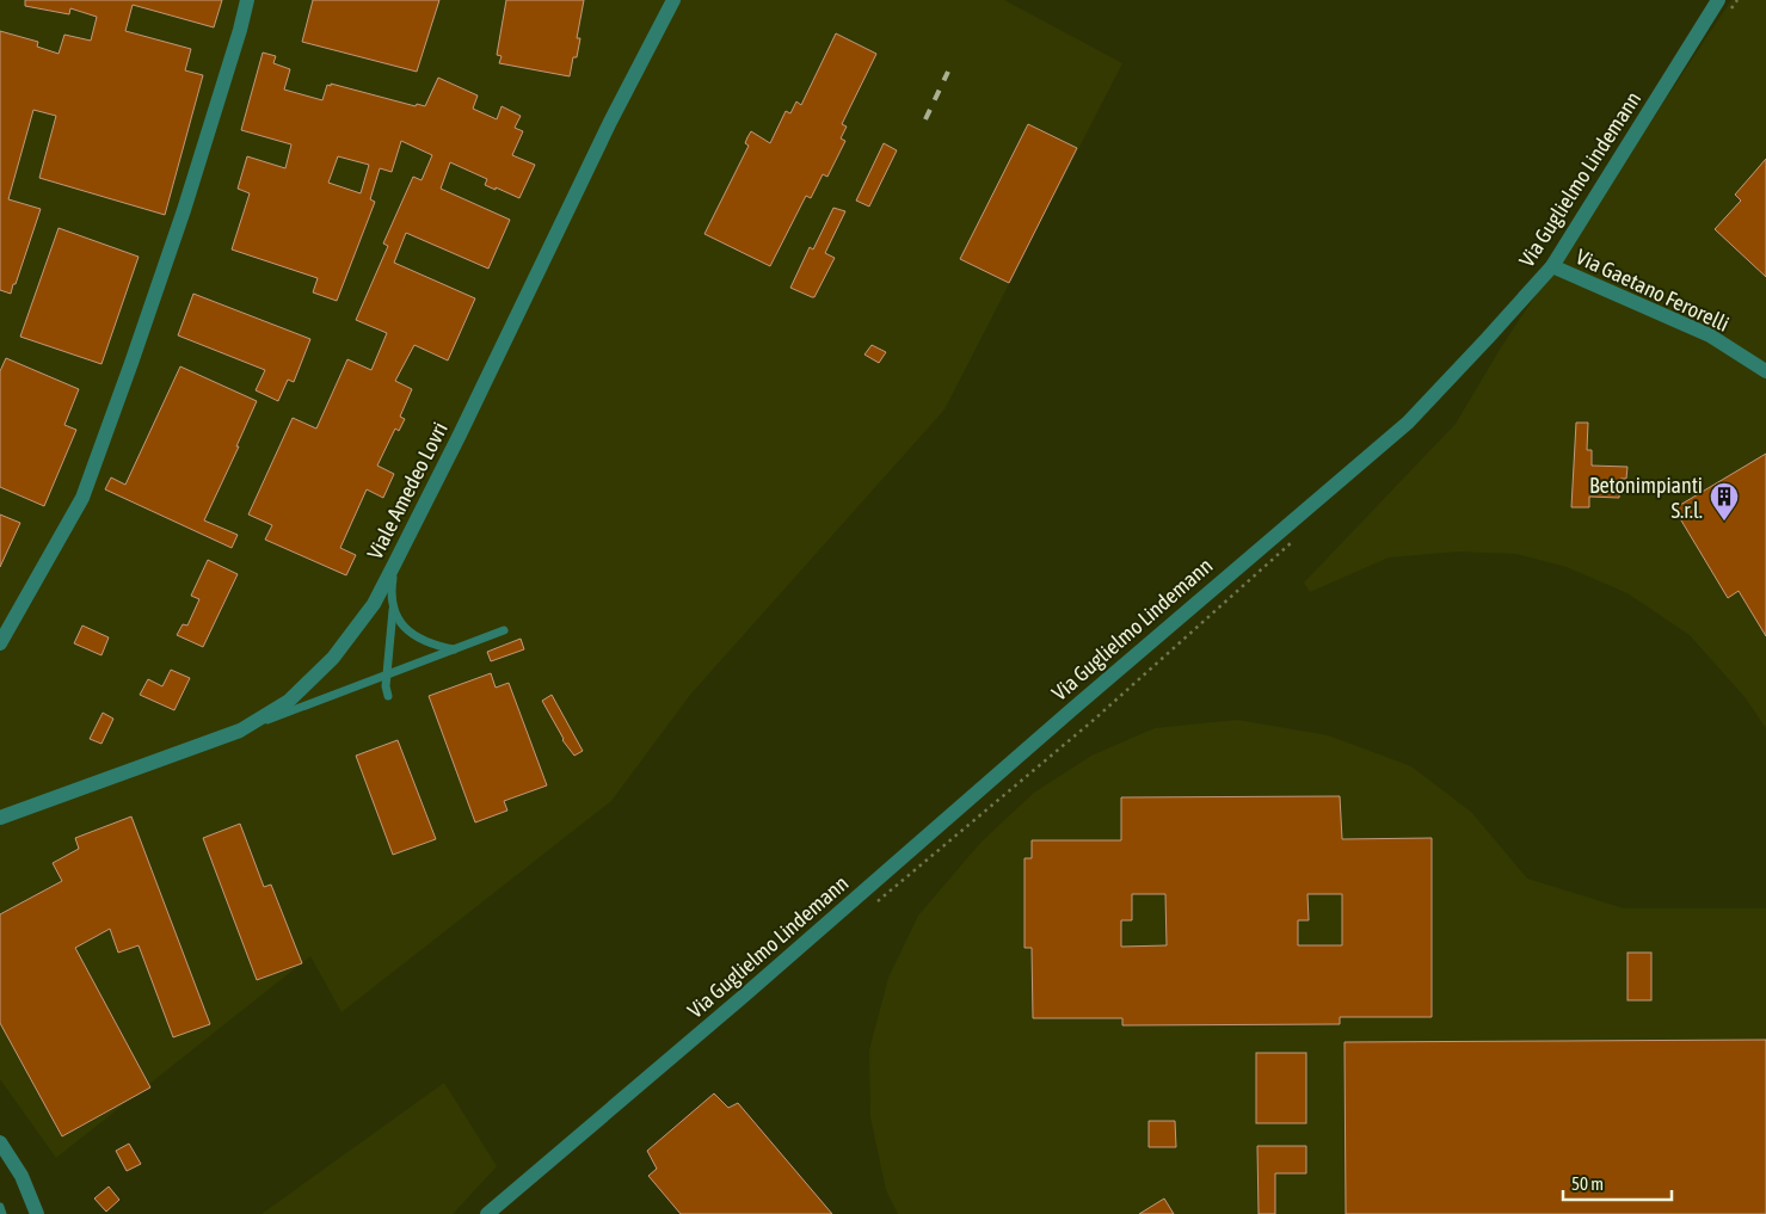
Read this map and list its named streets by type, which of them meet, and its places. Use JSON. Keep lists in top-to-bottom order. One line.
{"streets":{"street":["Via Guglielmo Lindemann","Via Gaetano Ferorelli","Viale Amedeo Lovri"]},"crossings":[["Via Guglielmo Lindemann","Via Gaetano Ferorelli"]],"places":{"building":["Betonimpianti S.r.l."]},"scale_bar":"50 m"}
